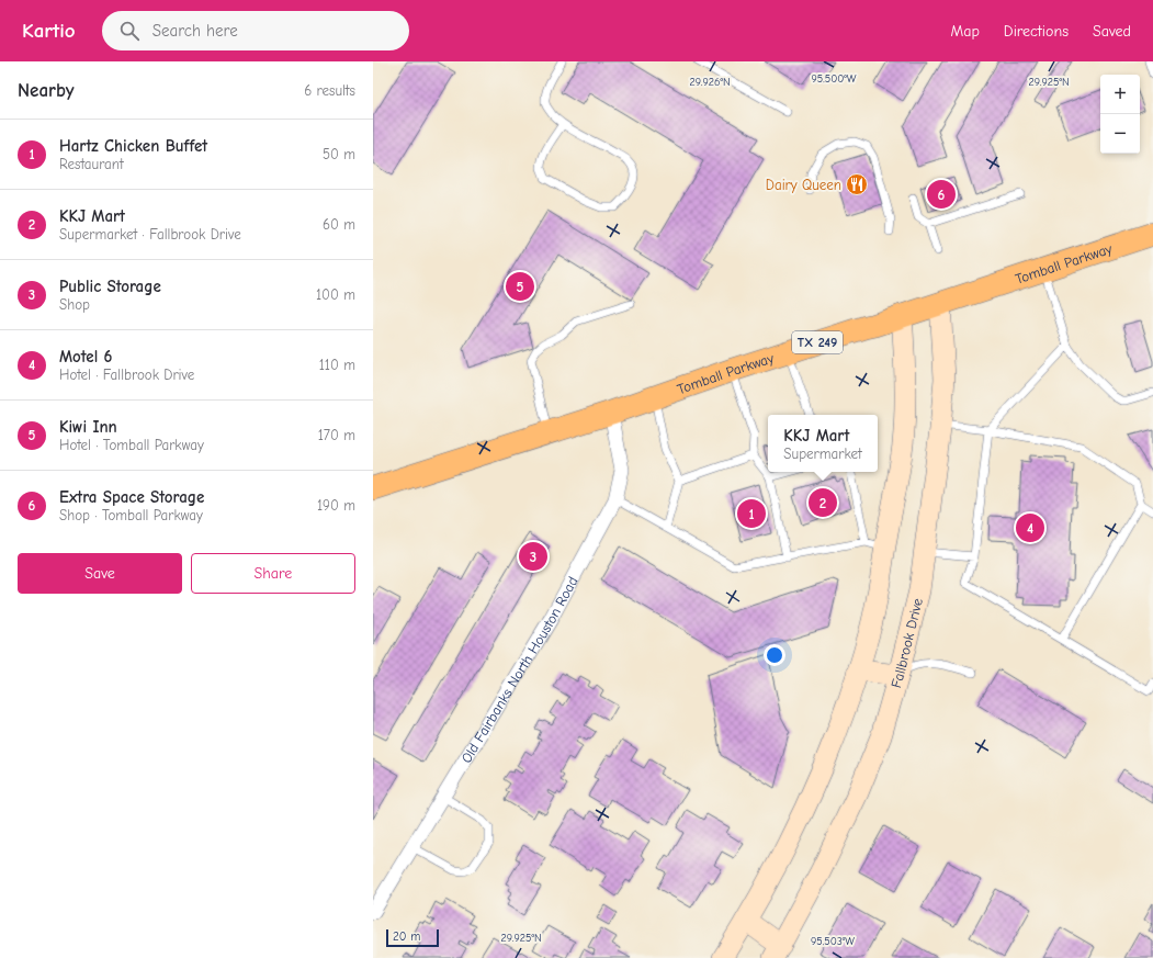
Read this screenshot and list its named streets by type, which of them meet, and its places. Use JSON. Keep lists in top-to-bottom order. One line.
{"streets":{"main road":["Tomball Parkway","TX 249","Fallbrook Drive"],"street":["Old Fairbanks North Houston Road"]},"crossings":[["Tomball Parkway","Fallbrook Drive"],["Tomball Parkway","Old Fairbanks North Houston Road"]],"places":{"restaurant":["Dairy Queen"]},"scale_bar":"20 m","page":{"header":"Kartio","search":"Search here","nav":["Map","Directions","Saved"],"heading":["Nearby","6 results"],"map_buttons":["+","−"],"list":[{"mark":"1","name":"Hartz Chicken Buffet","note":"Restaurant","value":"50 m"},{"mark":"2","name":"KKJ Mart","note":"Supermarket · Fallbrook Drive","value":"60 m"},{"mark":"3","name":"Public Storage","note":"Shop","value":"100 m"},{"mark":"4","name":"Motel 6","note":"Hotel · Fallbrook Drive","value":"110 m"},{"mark":"5","name":"Kiwi Inn","note":"Hotel · Tomball Parkway","value":"170 m"},{"mark":"6","name":"Extra Space Storage","note":"Shop · Tomball Parkway","value":"190 m"}],"pins":["6","5","2","1","4","3"],"popup":["KKJ Mart","Supermarket"],"buttons":["Save","Share"],"scale":"20 m"},"coordinates":["95.500°W","29.926°N","29.925°N","95.503°W"]}
